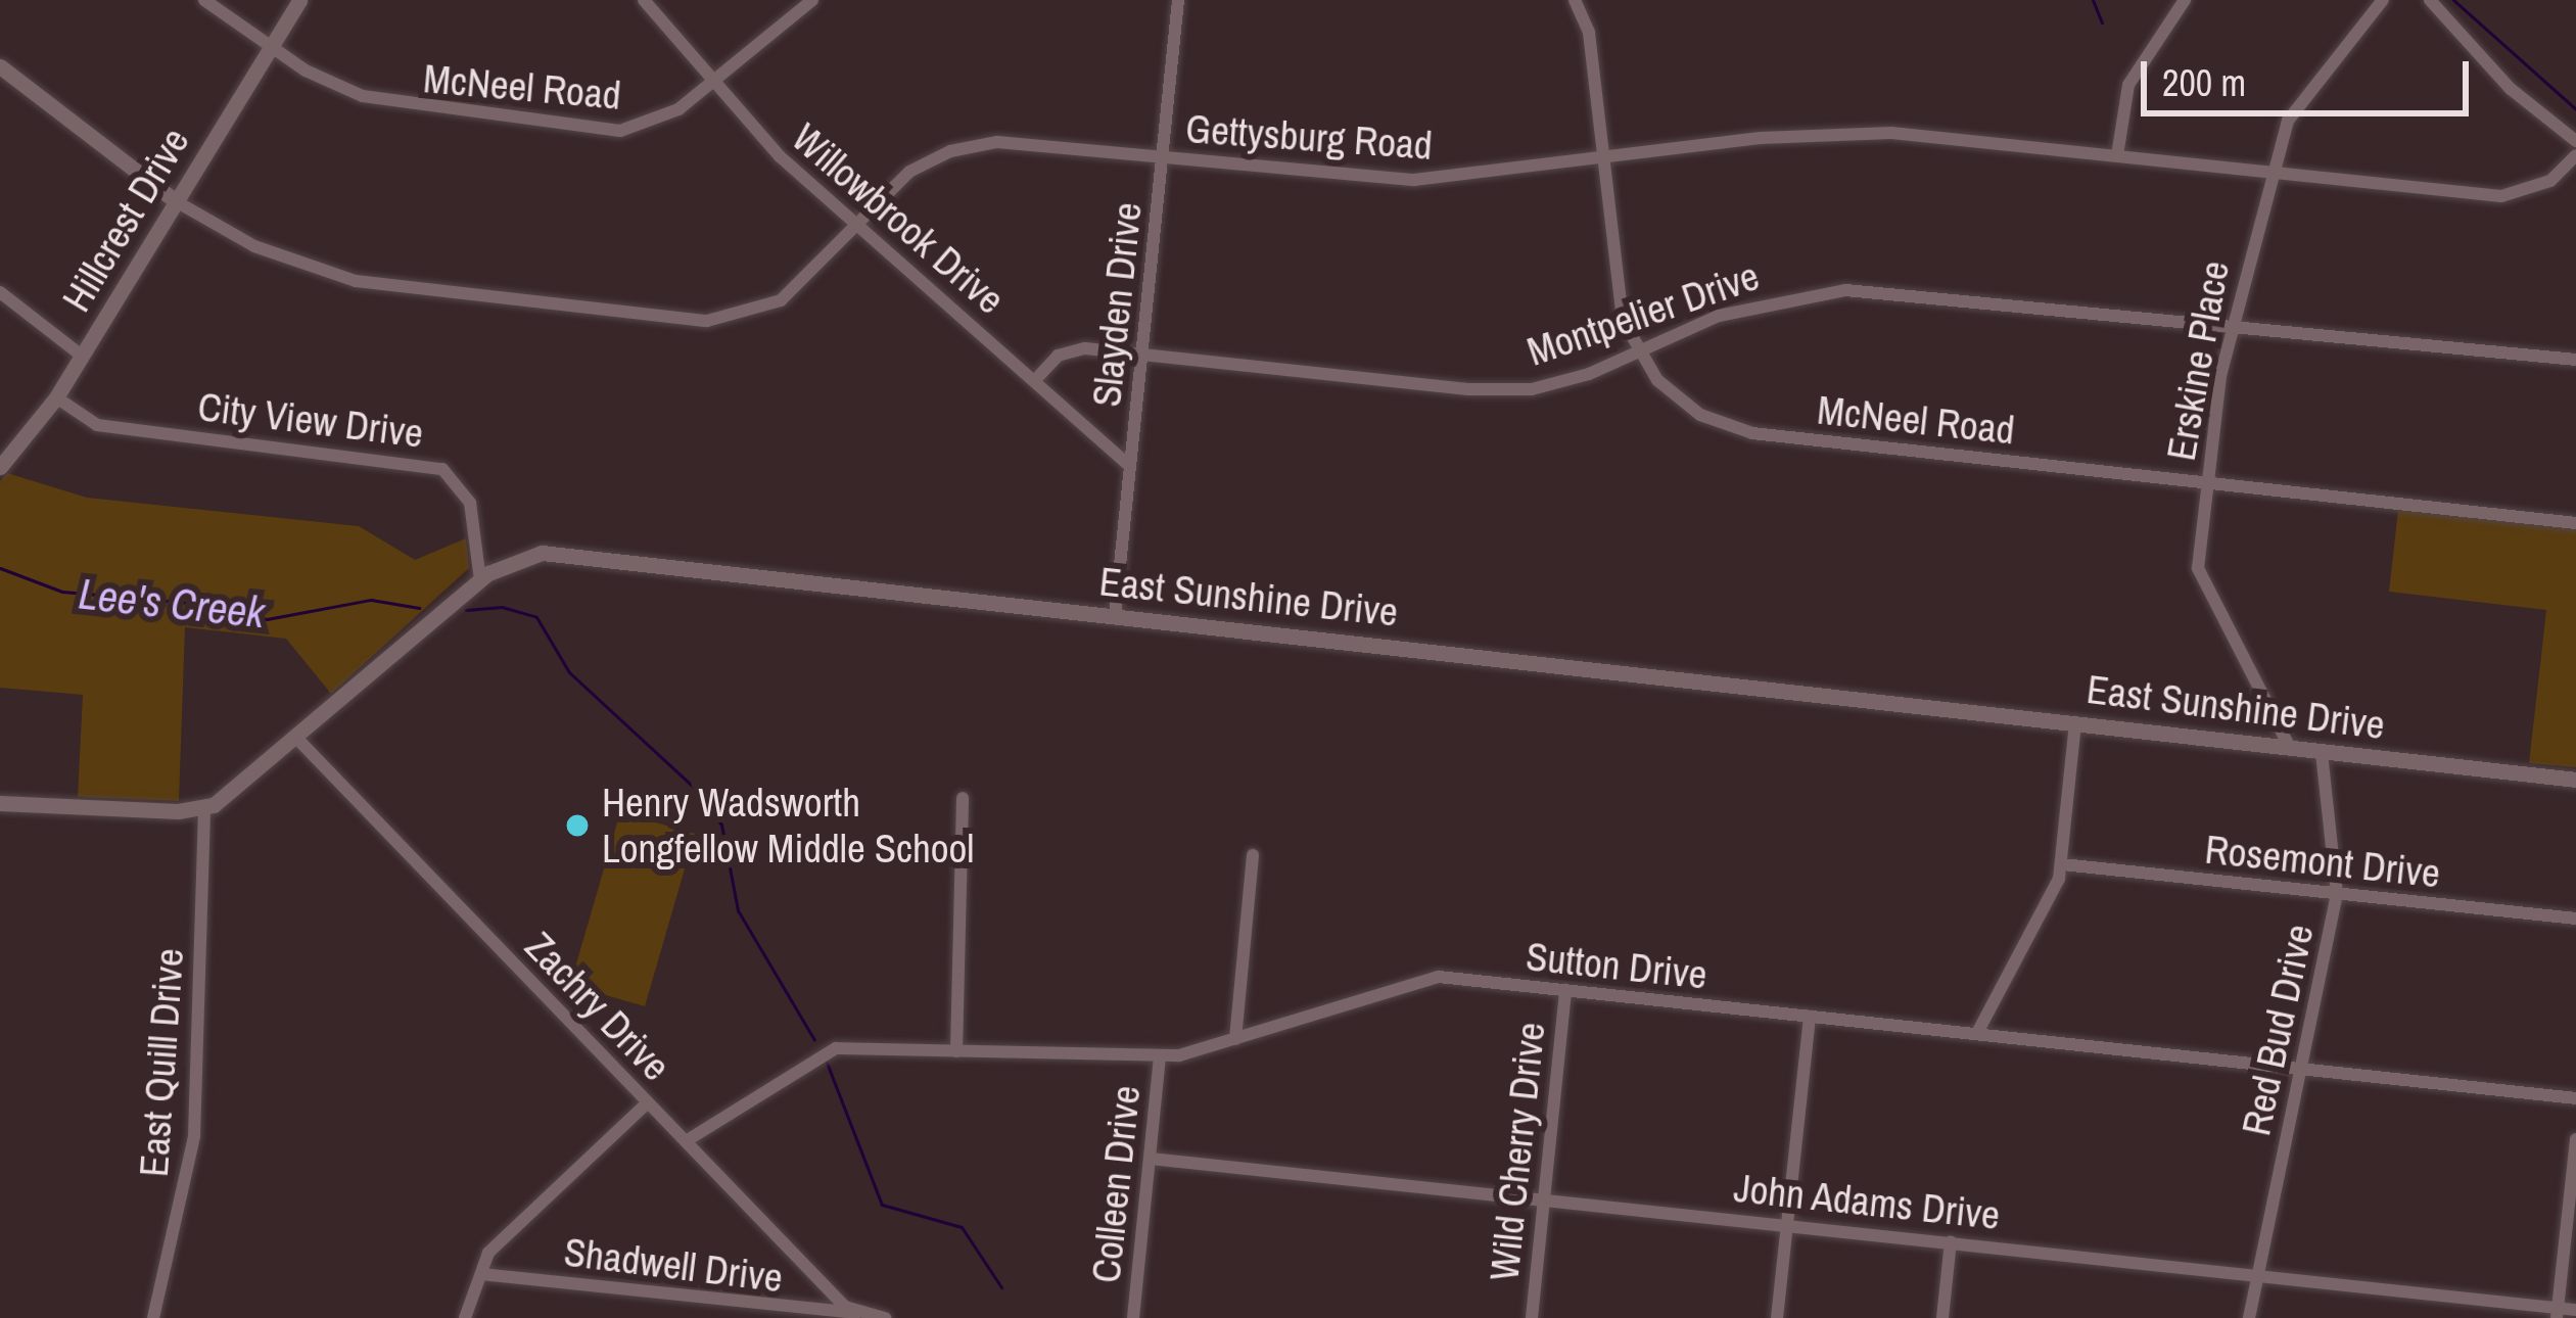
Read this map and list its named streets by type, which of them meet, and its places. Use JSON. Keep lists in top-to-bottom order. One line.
{"streets":{"street":["McNeel Road","Gettysburg Road","Willowbrook Drive","Hillcrest Drive","Slayden Drive","Montpelier Drive","Erskine Place","City View Drive","East Sunshine Drive","Rosemont Drive","Sutton Drive","Zachry Drive","Red Bud Drive","East Quill Drive","Wild Cherry Drive","Colleen Drive","John Adams Drive","Shadwell Drive"]},"crossings":[["McNeel Road","Gettysburg Road"],["McNeel Road","Willowbrook Drive"],["McNeel Road","Hillcrest Drive"],["McNeel Road","Montpelier Drive"],["McNeel Road","Erskine Place"],["Gettysburg Road","Willowbrook Drive"],["Gettysburg Road","Hillcrest Drive"],["Gettysburg Road","Slayden Drive"],["Gettysburg Road","Erskine Place"],["Willowbrook Drive","Slayden Drive"],["Willowbrook Drive","Montpelier Drive"],["Hillcrest Drive","City View Drive"],["Slayden Drive","Montpelier Drive"],["Slayden Drive","East Sunshine Drive"],["Montpelier Drive","Erskine Place"],["Erskine Place","East Sunshine Drive"],["City View Drive","East Sunshine Drive"],["East Sunshine Drive","Zachry Drive"],["East Sunshine Drive","Red Bud Drive"],["East Sunshine Drive","East Quill Drive"],["Rosemont Drive","Red Bud Drive"],["Sutton Drive","Zachry Drive"],["Sutton Drive","Red Bud Drive"],["Sutton Drive","Wild Cherry Drive"],["Sutton Drive","Colleen Drive"],["Zachry Drive","Shadwell Drive"],["Red Bud Drive","John Adams Drive"],["Wild Cherry Drive","John Adams Drive"],["Colleen Drive","John Adams Drive"]],"water":["Lee's Creek"],"places":["Henry Wadsworth Longfellow Middle School"],"scale_bar":"200 m"}
